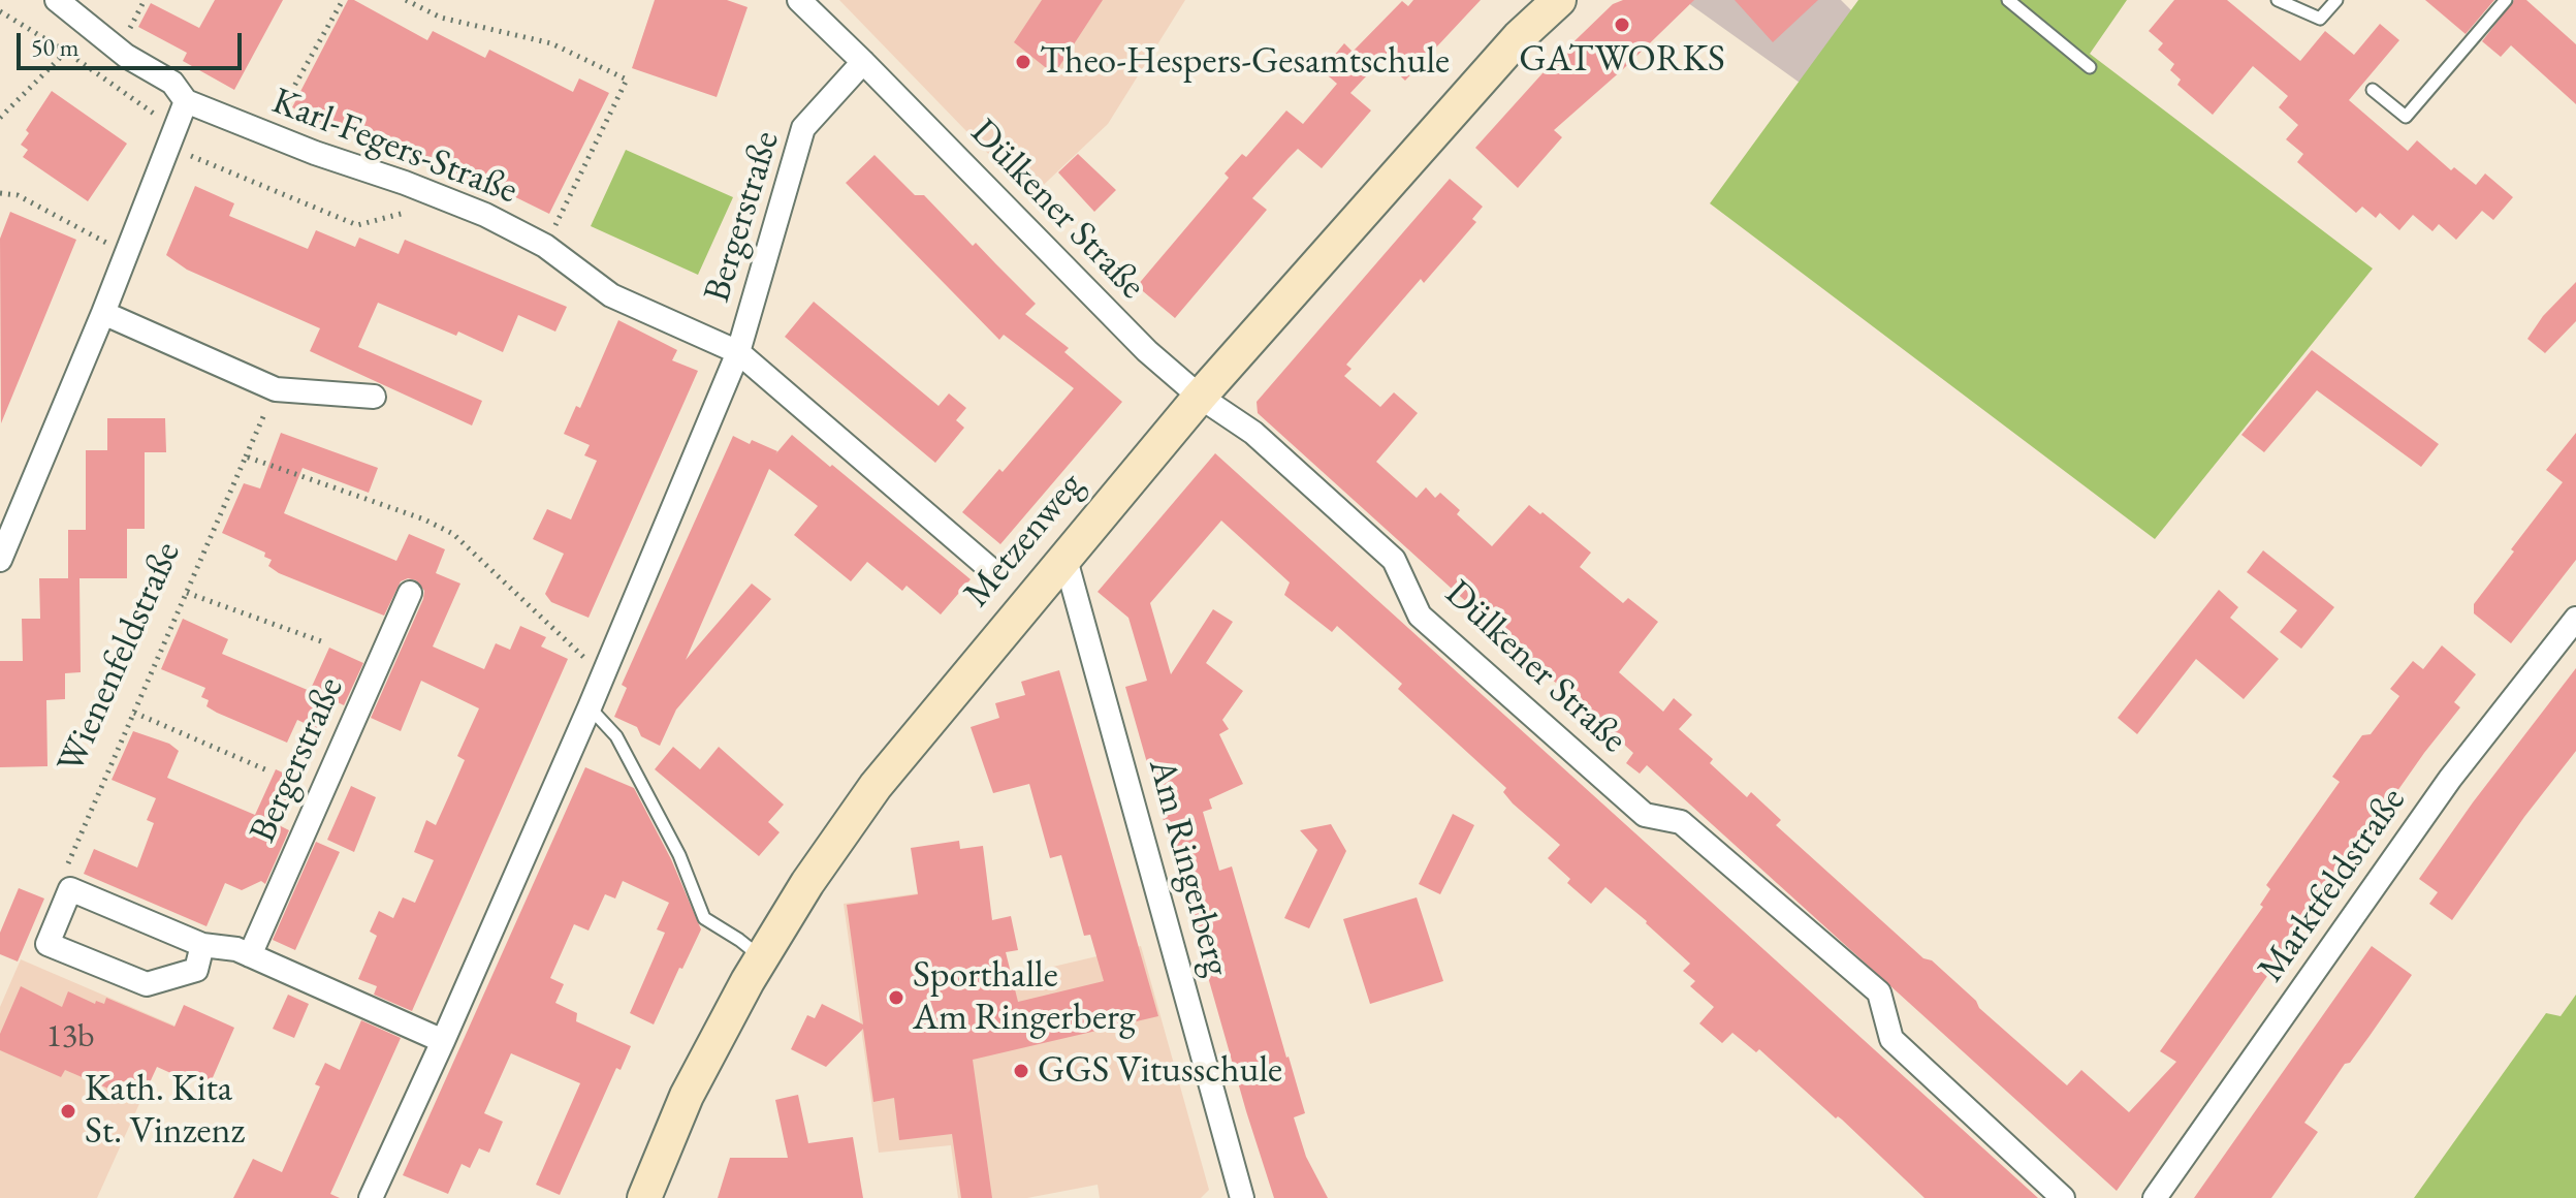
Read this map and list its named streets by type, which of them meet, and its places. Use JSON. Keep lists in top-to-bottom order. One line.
{"streets":{"main road":["Metzenweg"],"street":["Karl-Fegers-Straße","Dülkener Straße","Bergerstraße","Am Ringerberg","Marktfeldstraße"],"path":["Wienenfeldstraße"]},"crossings":[["Karl-Fegers-Straße","Bergerstraße"],["Dülkener Straße","Bergerstraße"],["Dülkener Straße","Metzenweg"],["Metzenweg","Am Ringerberg"]],"places":["GATWORKS","Theo-Hespers-Gesamtschule","Sporthalle Am Ringerberg","GGS Vitusschule","Kath. Kita St. Vinzenz"],"house_numbers":["13b"],"scale_bar":"50 m"}
